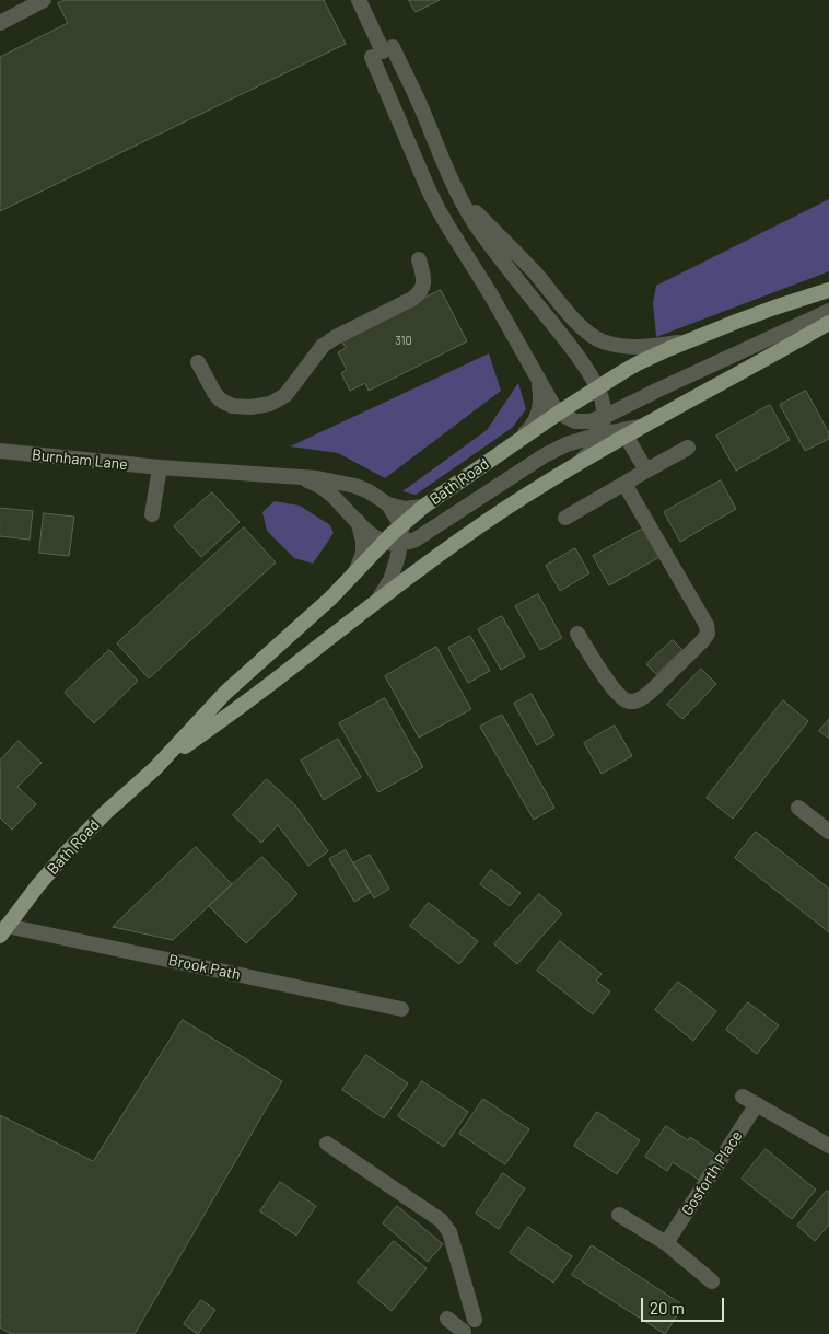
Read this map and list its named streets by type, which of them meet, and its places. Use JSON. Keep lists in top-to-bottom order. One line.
{"streets":{"main road":["Bath Road"],"street":["Burnham Lane","Brook Path","Gosforth Place"]},"crossings":[["Bath Road","Brook Path"]],"house_numbers":["310"],"scale_bar":"20 m"}
